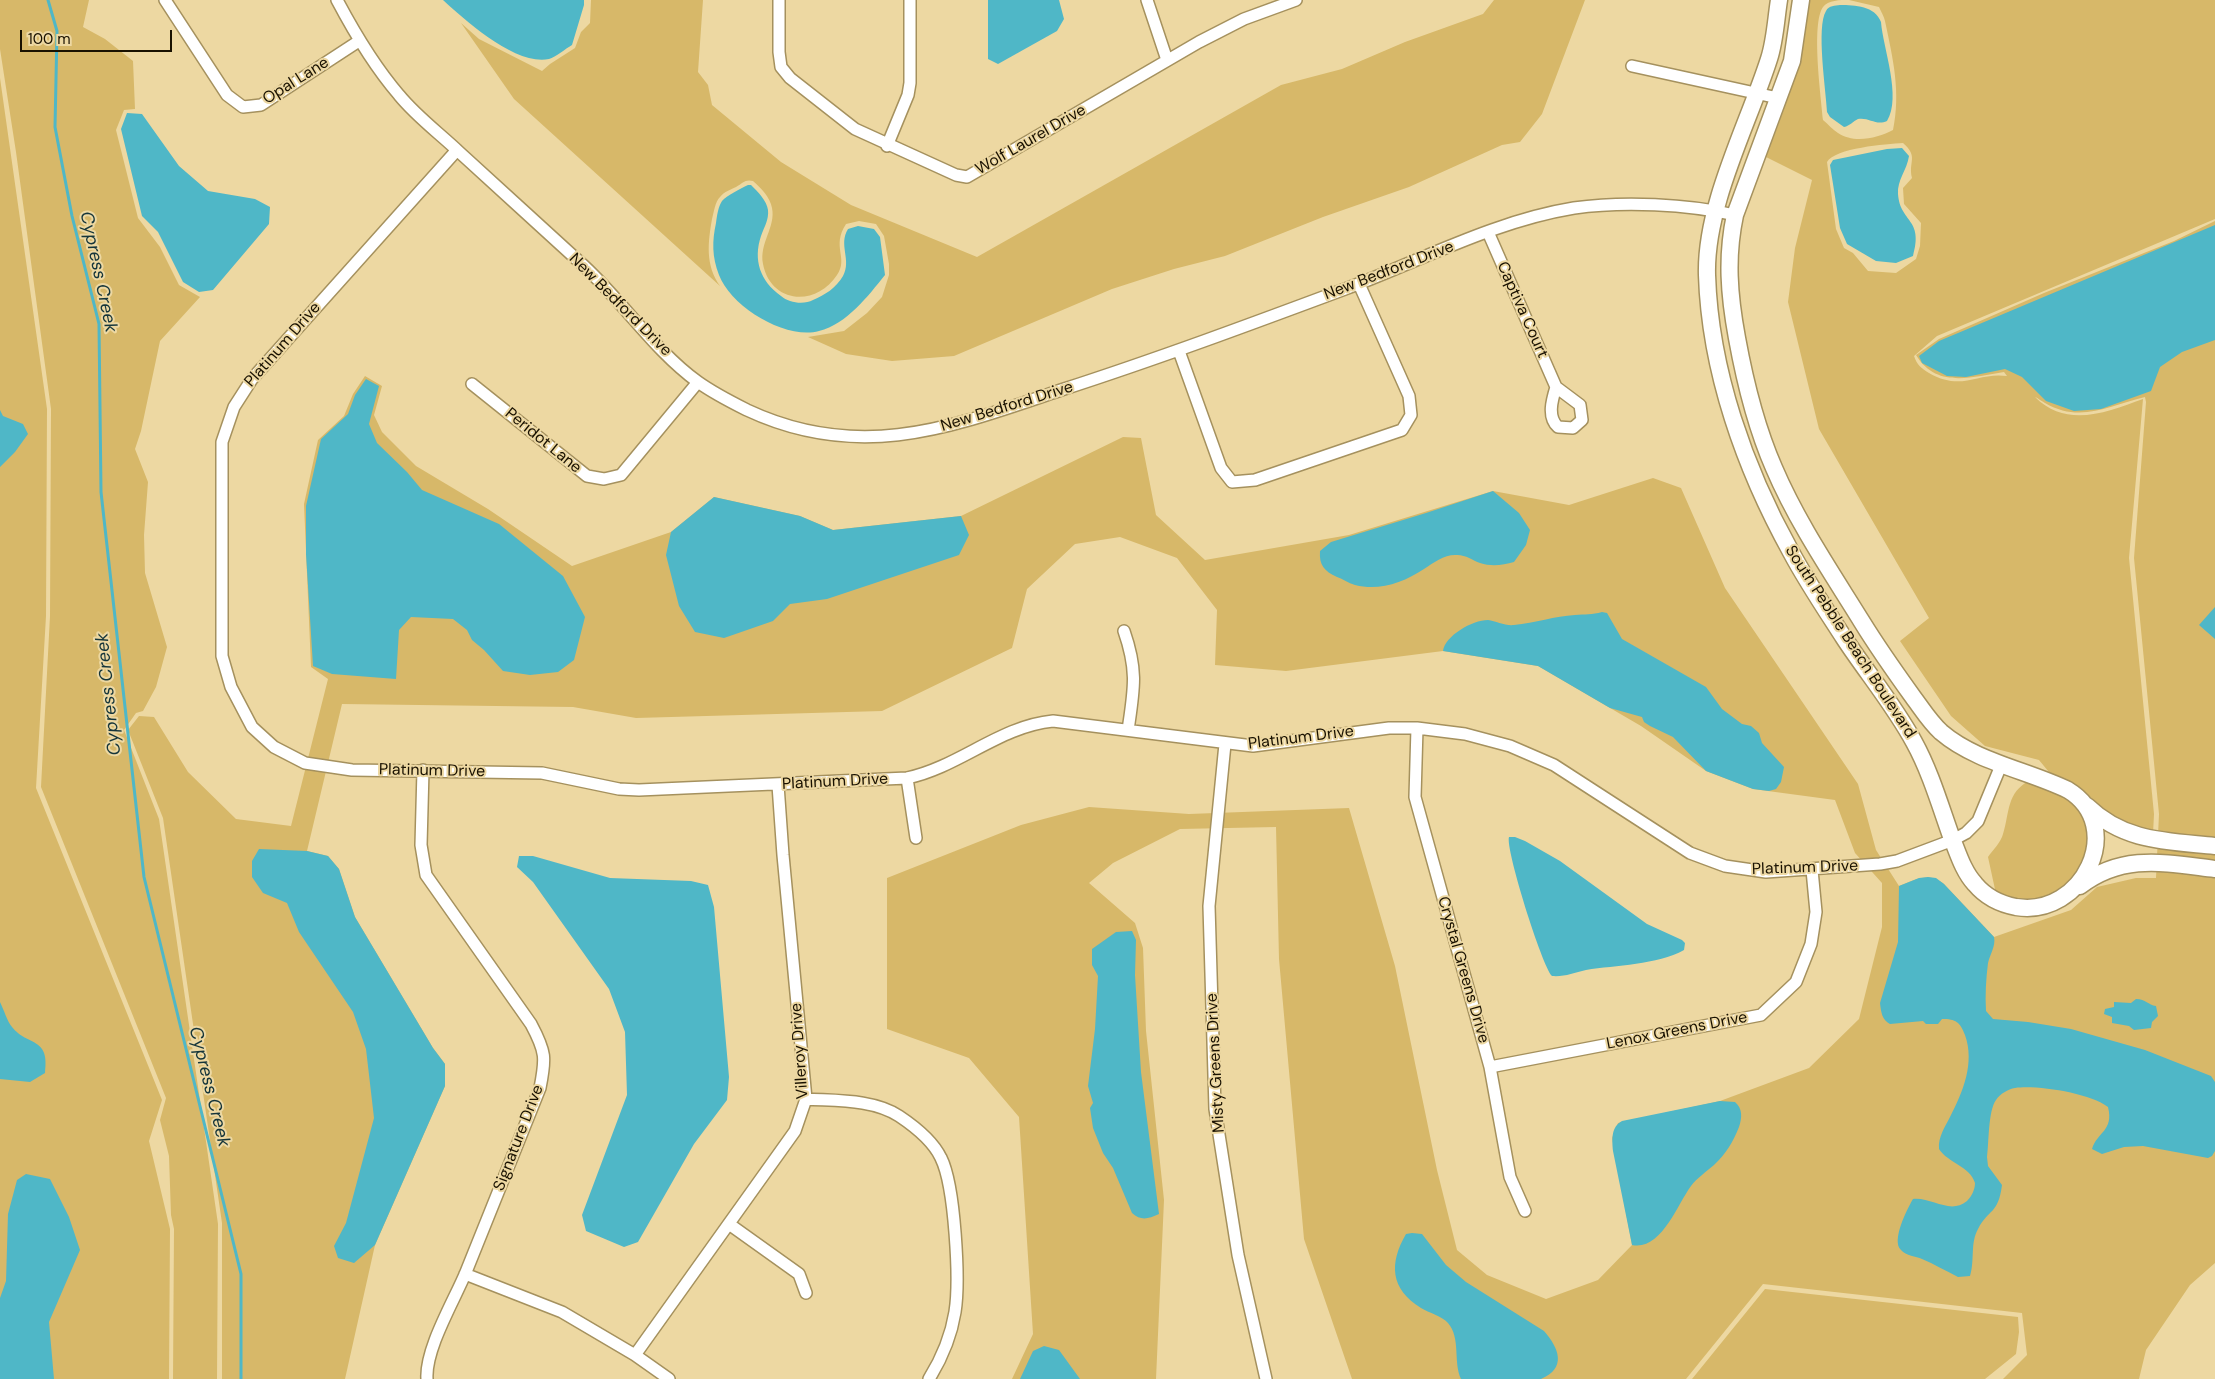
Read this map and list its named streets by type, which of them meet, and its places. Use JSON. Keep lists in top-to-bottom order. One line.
{"streets":{"street":["Opal Lane","Wolf Laurel Drive","New Bedford Drive","Captiva Court","Platinum Drive","Peridot Lane","South Pebble Beach Boulevard","Crystal Greens Drive","Lenox Greens Drive","Villeroy Drive","Misty Greens Drive","Signature Drive"]},"crossings":[["Opal Lane","New Bedford Drive"],["New Bedford Drive","Captiva Court"],["New Bedford Drive","Platinum Drive"],["New Bedford Drive","Peridot Lane"],["New Bedford Drive","South Pebble Beach Boulevard"],["Platinum Drive","South Pebble Beach Boulevard"],["Platinum Drive","Crystal Greens Drive"],["Platinum Drive","Lenox Greens Drive"],["Platinum Drive","Villeroy Drive"],["Platinum Drive","Misty Greens Drive"],["Platinum Drive","Signature Drive"],["Crystal Greens Drive","Lenox Greens Drive"]],"water":["Cypress Creek"],"scale_bar":"100 m"}
